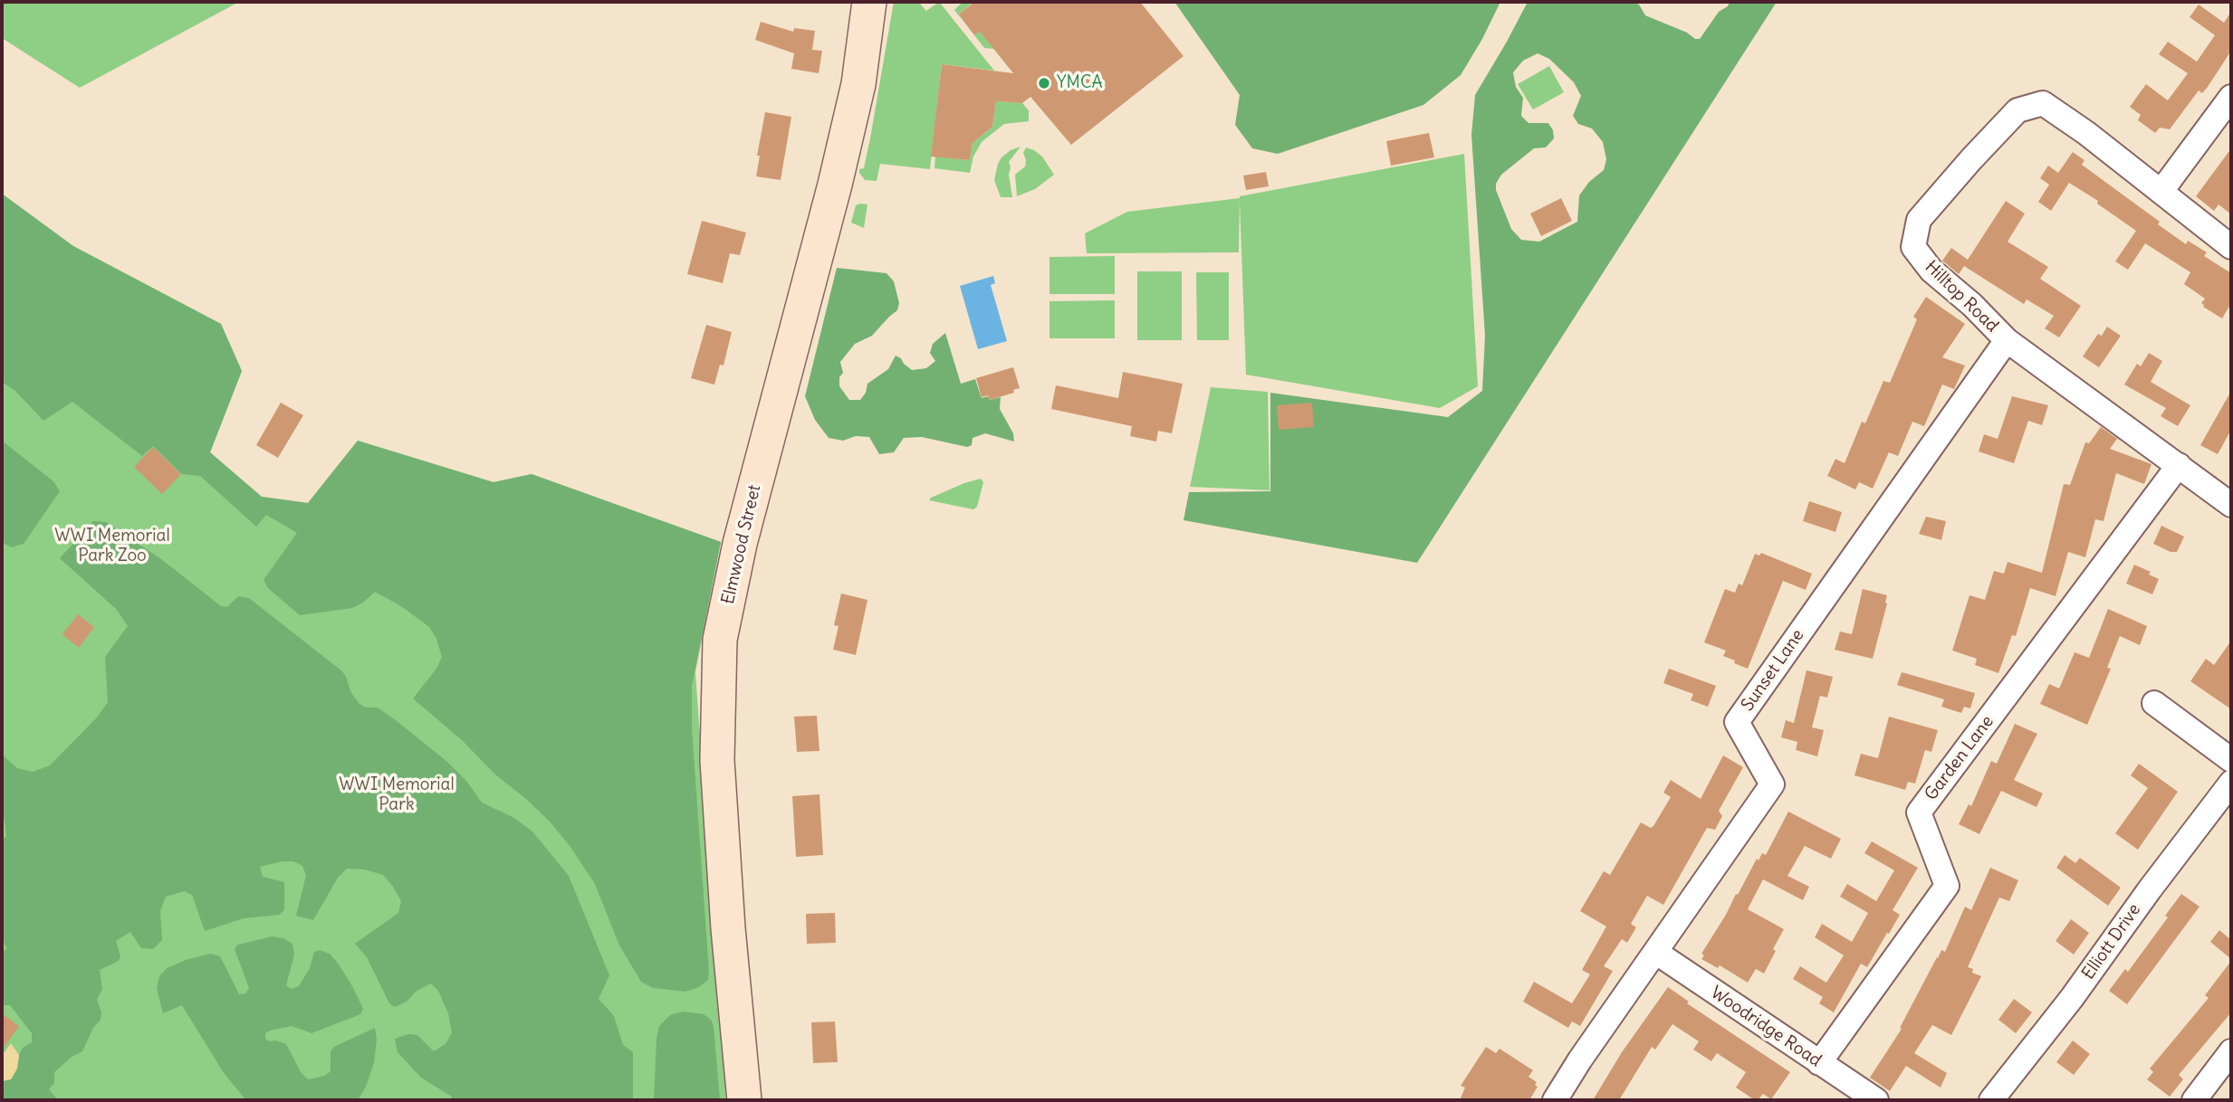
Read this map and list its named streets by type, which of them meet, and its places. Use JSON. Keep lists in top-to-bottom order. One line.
{"streets":{"main road":["Elmwood Street"],"street":["Hilltop Road","Sunset Lane","Garden Lane","Elliott Drive","Woodridge Road"]},"crossings":[["Hilltop Road","Sunset Lane"],["Hilltop Road","Garden Lane"],["Sunset Lane","Woodridge Road"],["Garden Lane","Woodridge Road"]],"parks":["WWI Memorial Park Zoo","WWI Memorial Park"],"places":["YMCA"]}
